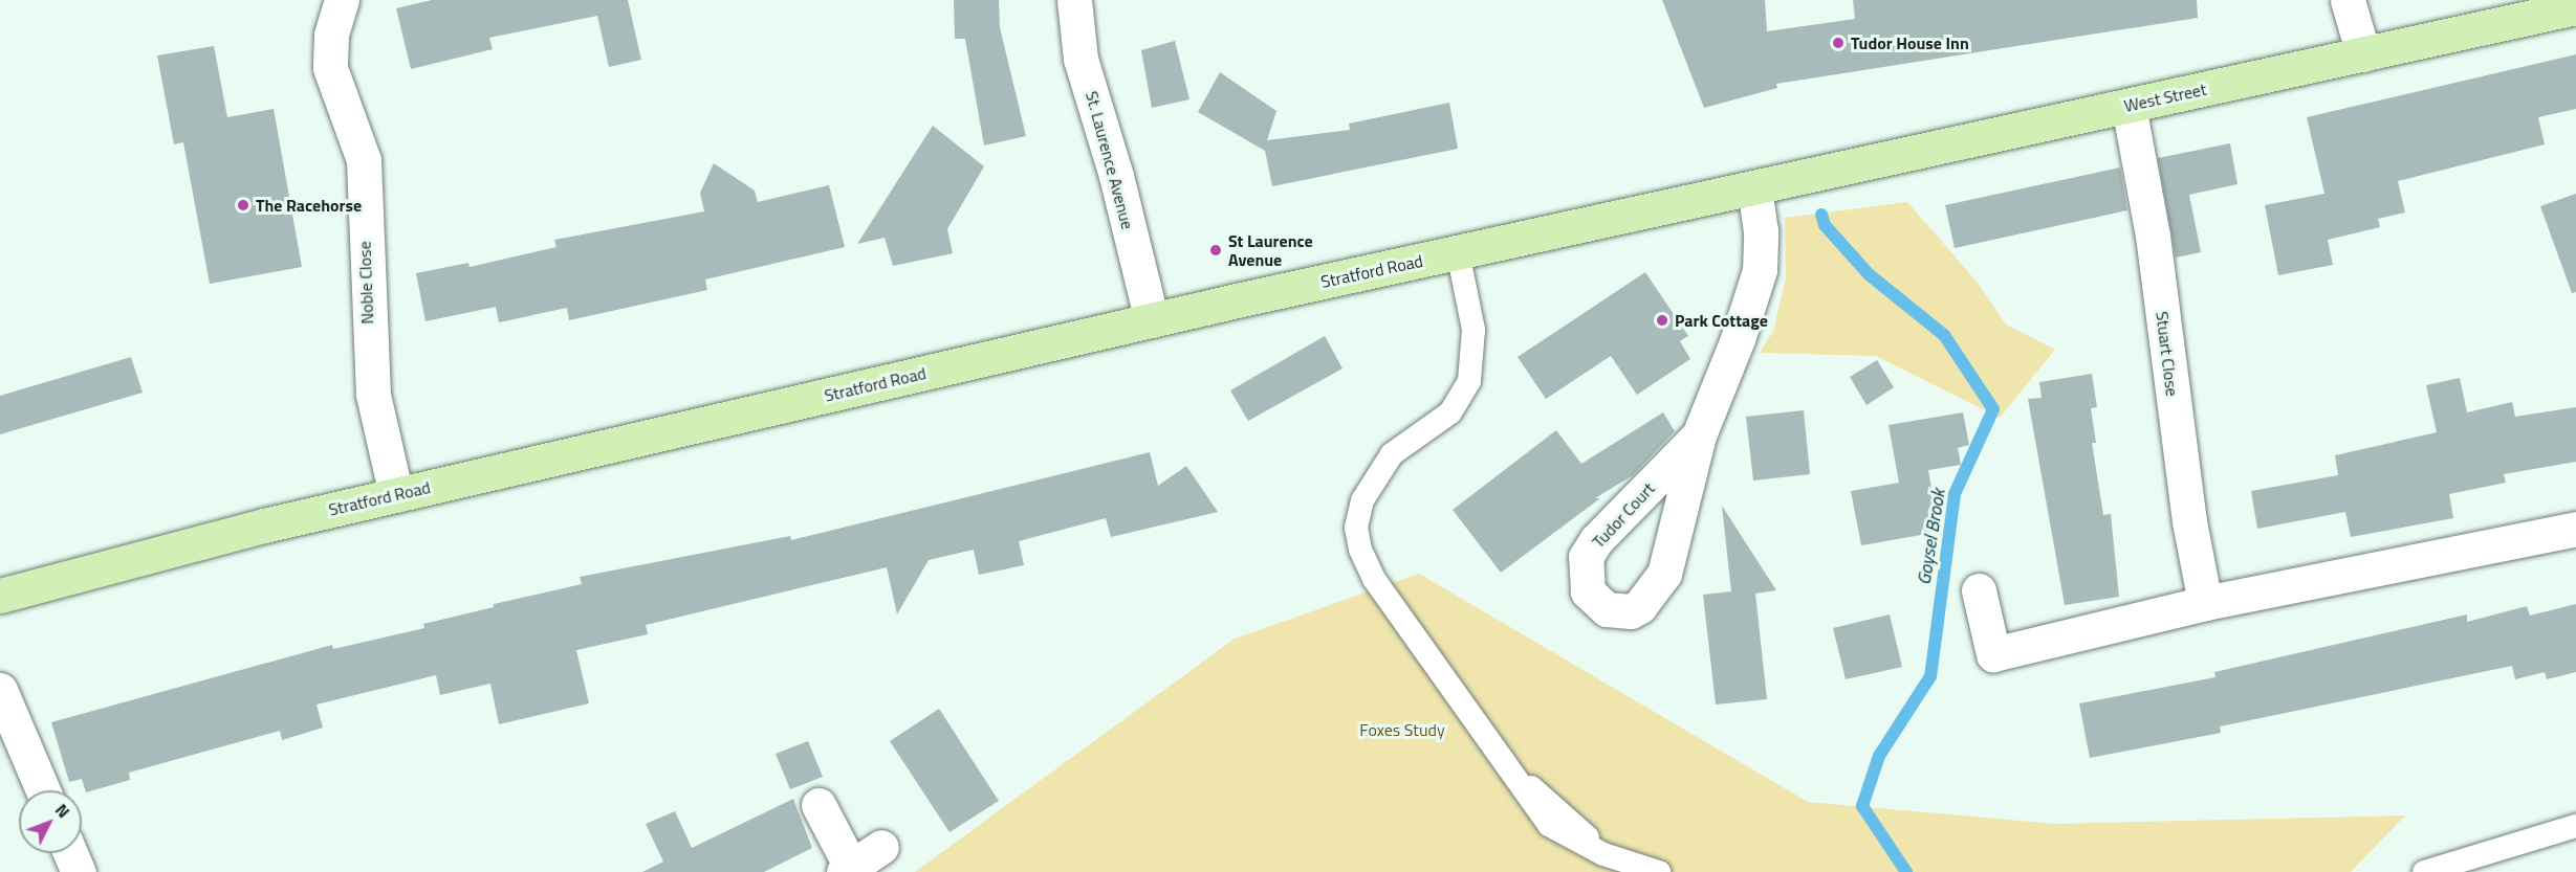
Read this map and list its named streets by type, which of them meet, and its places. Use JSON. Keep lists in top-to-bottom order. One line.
{"streets":{"main road":["West Street","Stratford Road"],"street":["St. Laurence Avenue","Noble Close","Stuart Close","Tudor Court"]},"crossings":[["West Street","Stratford Road"],["West Street","Stuart Close"],["West Street","Tudor Court"],["St. Laurence Avenue","Stratford Road"],["Stratford Road","Noble Close"],["Stratford Road","Tudor Court"]],"water":["Goysel Brook"],"parks":["Foxes Study"],"places":["Tudor House Inn","The Racehorse","St Laurence Avenue","Park Cottage"],"north":"top right"}
